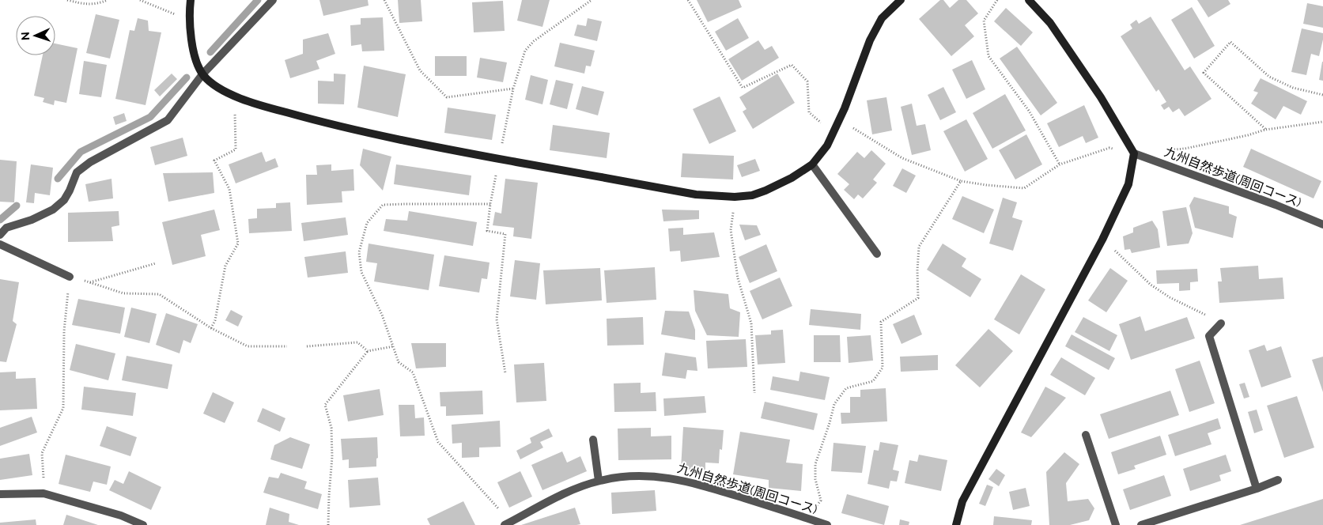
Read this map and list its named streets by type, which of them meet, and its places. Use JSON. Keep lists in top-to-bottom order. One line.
{"streets":{"street":["九州自然歩道(周回コース)"]},"north":"left"}
